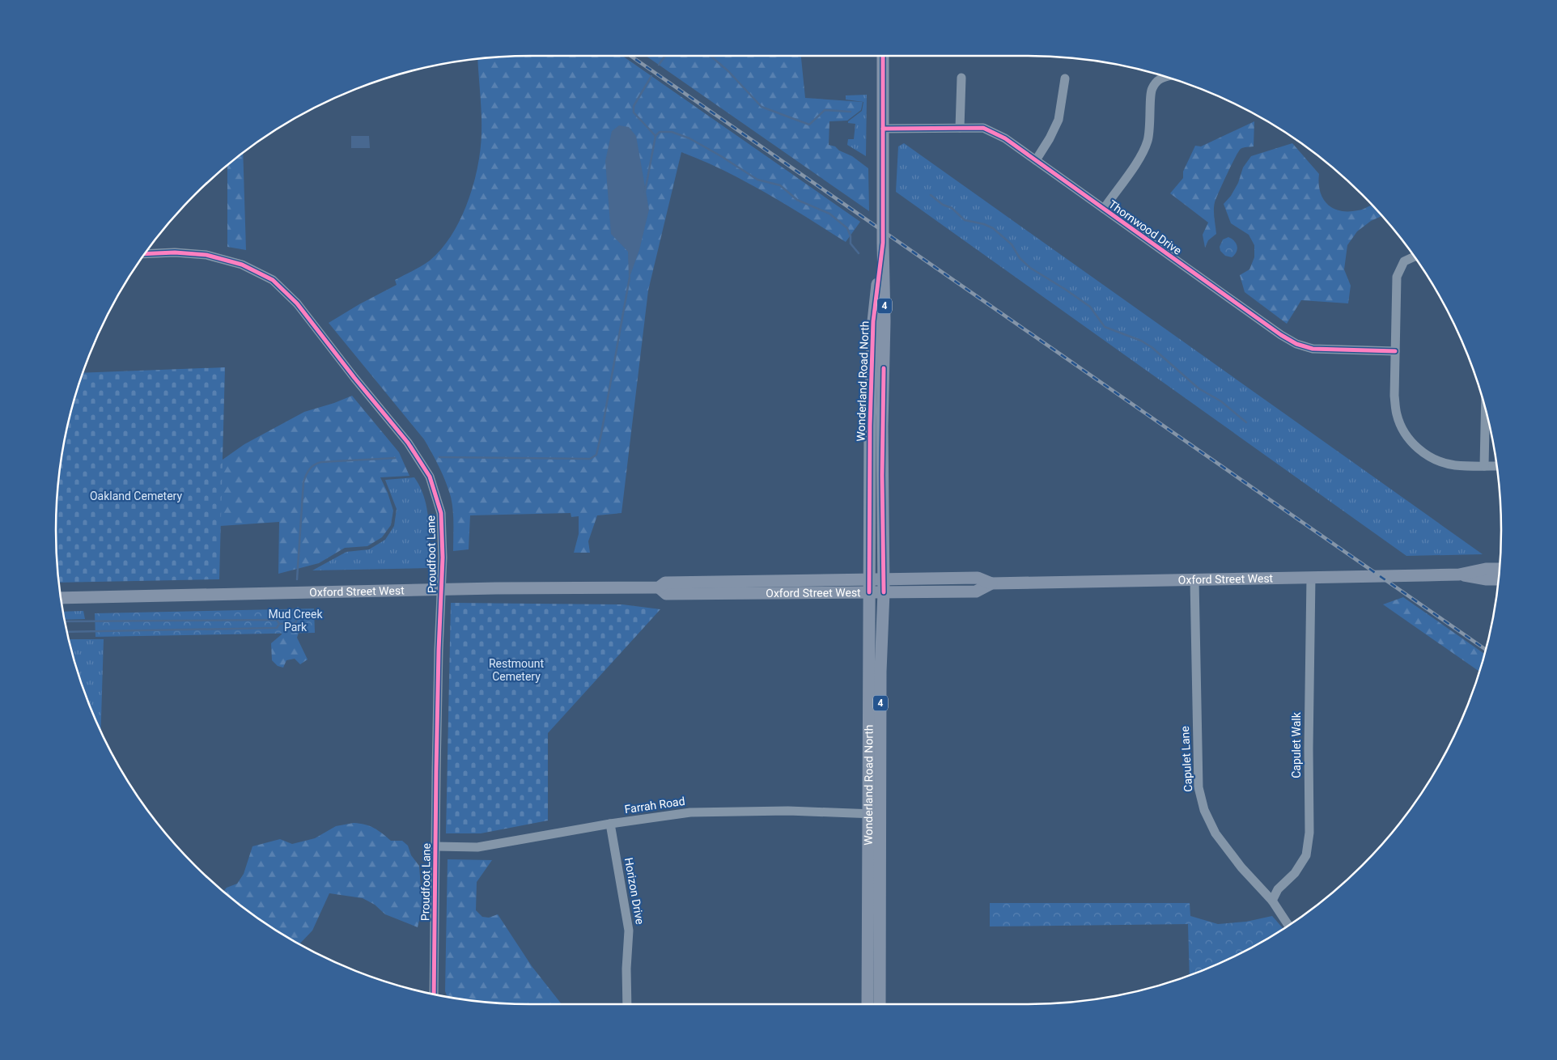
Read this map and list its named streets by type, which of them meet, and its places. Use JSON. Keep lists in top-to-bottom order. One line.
{"streets":{"main road":["4","Wonderland Road North","Oxford Street West"],"street":["Thornwood Drive","Proudfoot Lane","Capulet Walk","Capulet Lane","Farrah Road","Horizon Drive"]},"crossings":[["Thornwood Drive","Wonderland Road North"],["Wonderland Road North","Oxford Street West"],["Wonderland Road North","Farrah Road"],["Proudfoot Lane","Oxford Street West"],["Proudfoot Lane","Farrah Road"],["Oxford Street West","Capulet Walk"],["Oxford Street West","Capulet Lane"],["Capulet Walk","Capulet Lane"],["Farrah Road","Horizon Drive"]],"parks":["Oakland Cemetery","Mud Creek Park","Restmount Cemetery"]}
